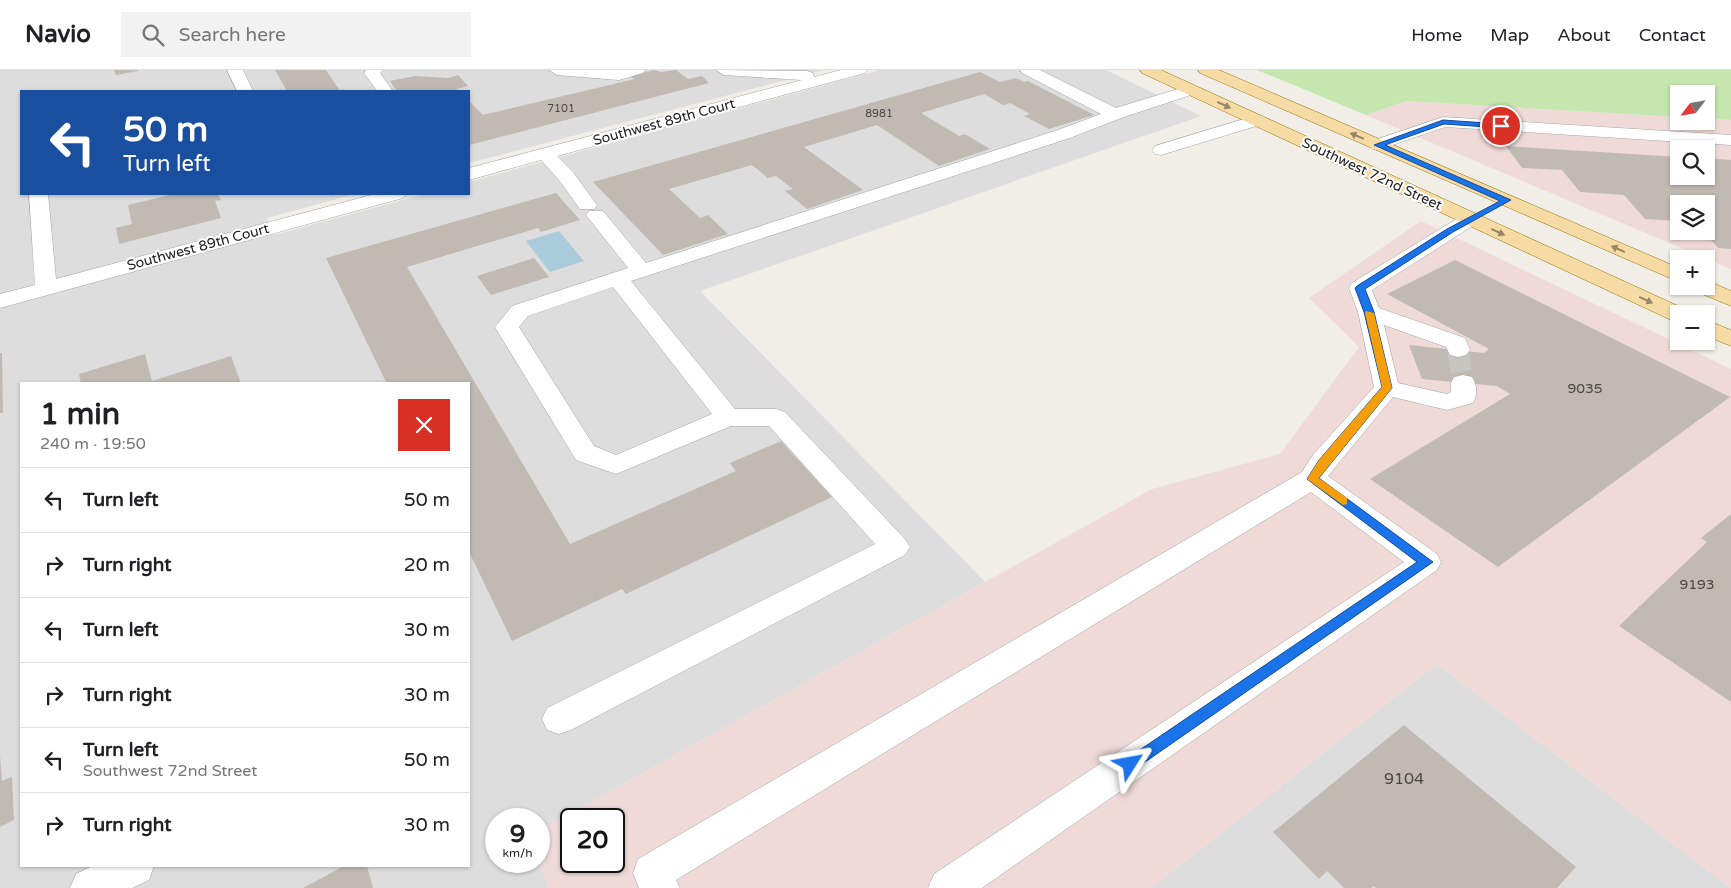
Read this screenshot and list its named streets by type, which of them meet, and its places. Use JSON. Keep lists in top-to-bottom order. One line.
{"streets":{"main road":["Southwest 72nd Street"],"street":["Southwest 89th Court"]},"house_numbers":["7101","8981","9035","9193","9104"],"north":"bottom left","page":{"header":"Navio","search":"Search here","nav":["Home","Map","About","Contact"],"map_buttons":["+","−"],"turn":["50 m","Turn left"],"heading":["1 min","240 m · 19:50"],"list":[{"name":"Turn left","value":"50 m"},{"name":"Turn right","value":"20 m"},{"name":"Turn left","value":"30 m"},{"name":"Turn right","value":"30 m"},{"name":"Turn left","note":"Southwest 72nd Street","value":"50 m"},{"name":"Turn right","value":"30 m"}],"speed":"9 km/h","limit":"20"}}
